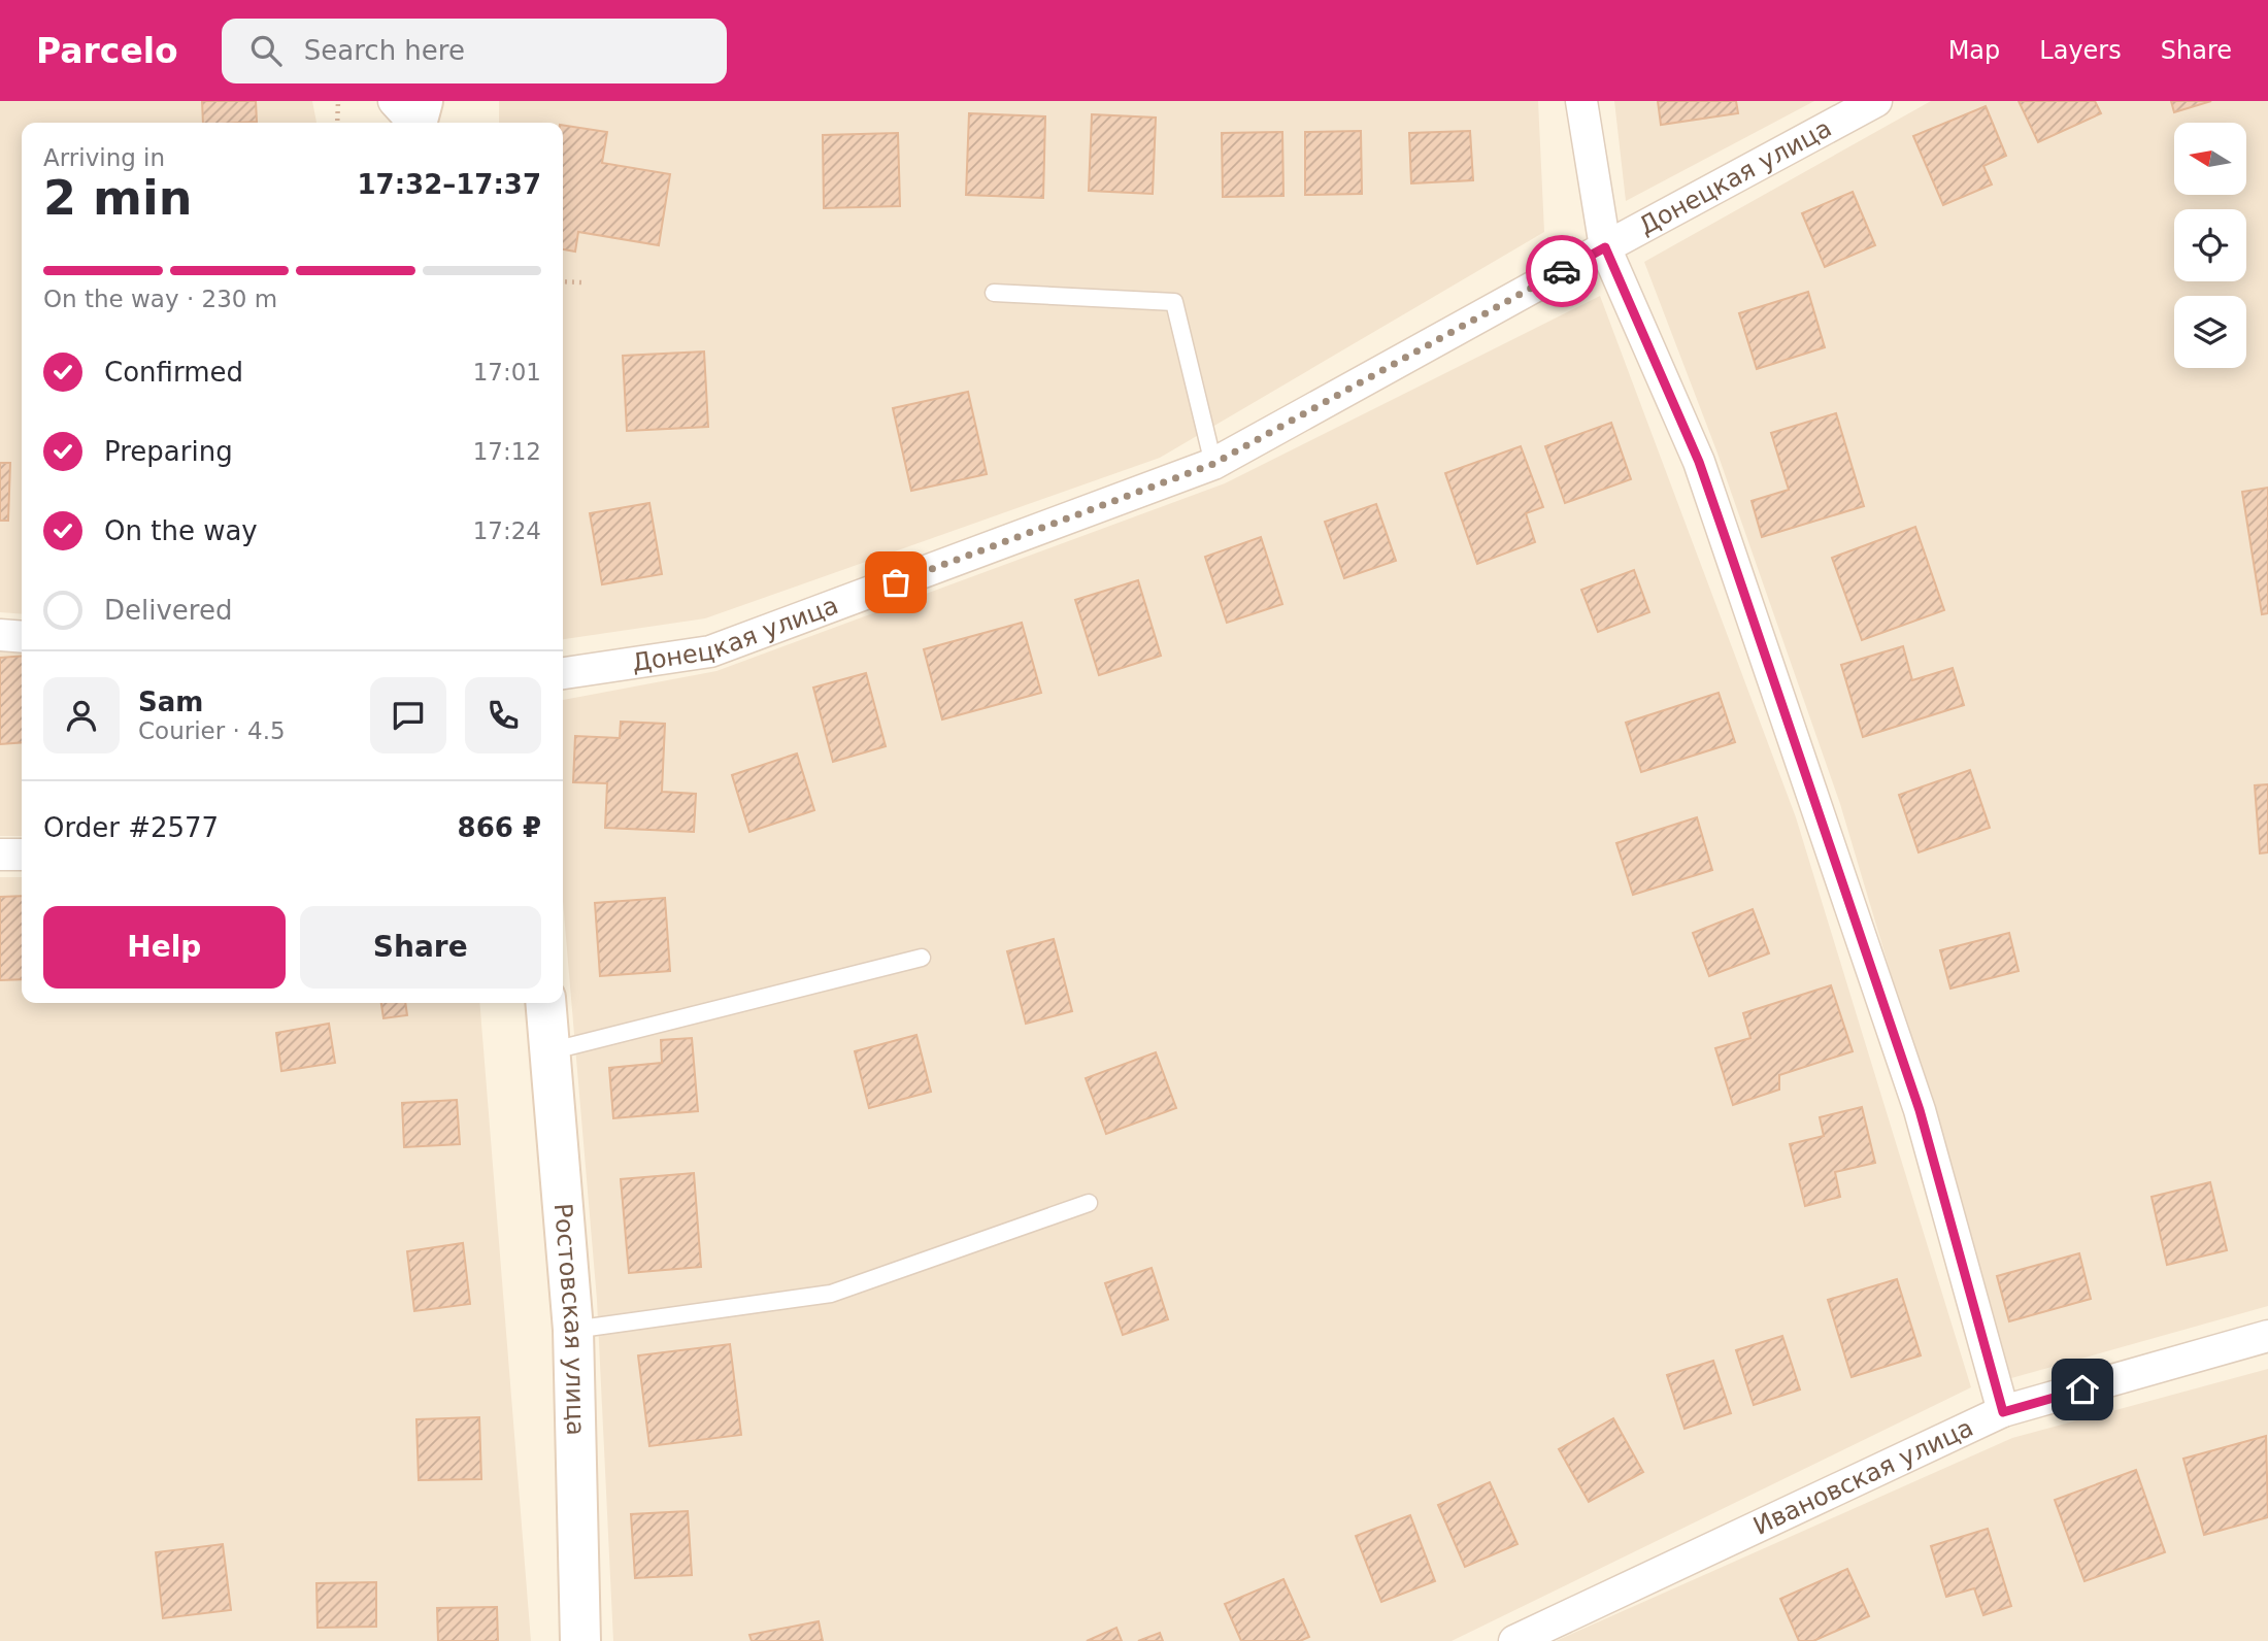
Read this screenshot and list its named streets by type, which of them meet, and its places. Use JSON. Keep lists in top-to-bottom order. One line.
{"streets":{"street":["Донецкая улица","Ростовская улица","Ивановская улица"]},"north":"left","page":{"header":"Parcelo","search":"Search here","nav":["Map","Layers","Share"],"heading":["2 min","Arriving in","17:32–17:37"],"panel":["Sam","Courier · 4.5","Order #2577","866 ₽"],"bar":"On the way · 230 m","list":[["Confirmed","17:01"],["Preparing","17:12"],["On the way","17:24"],"Delivered"],"buttons":["Help","Share"]}}
